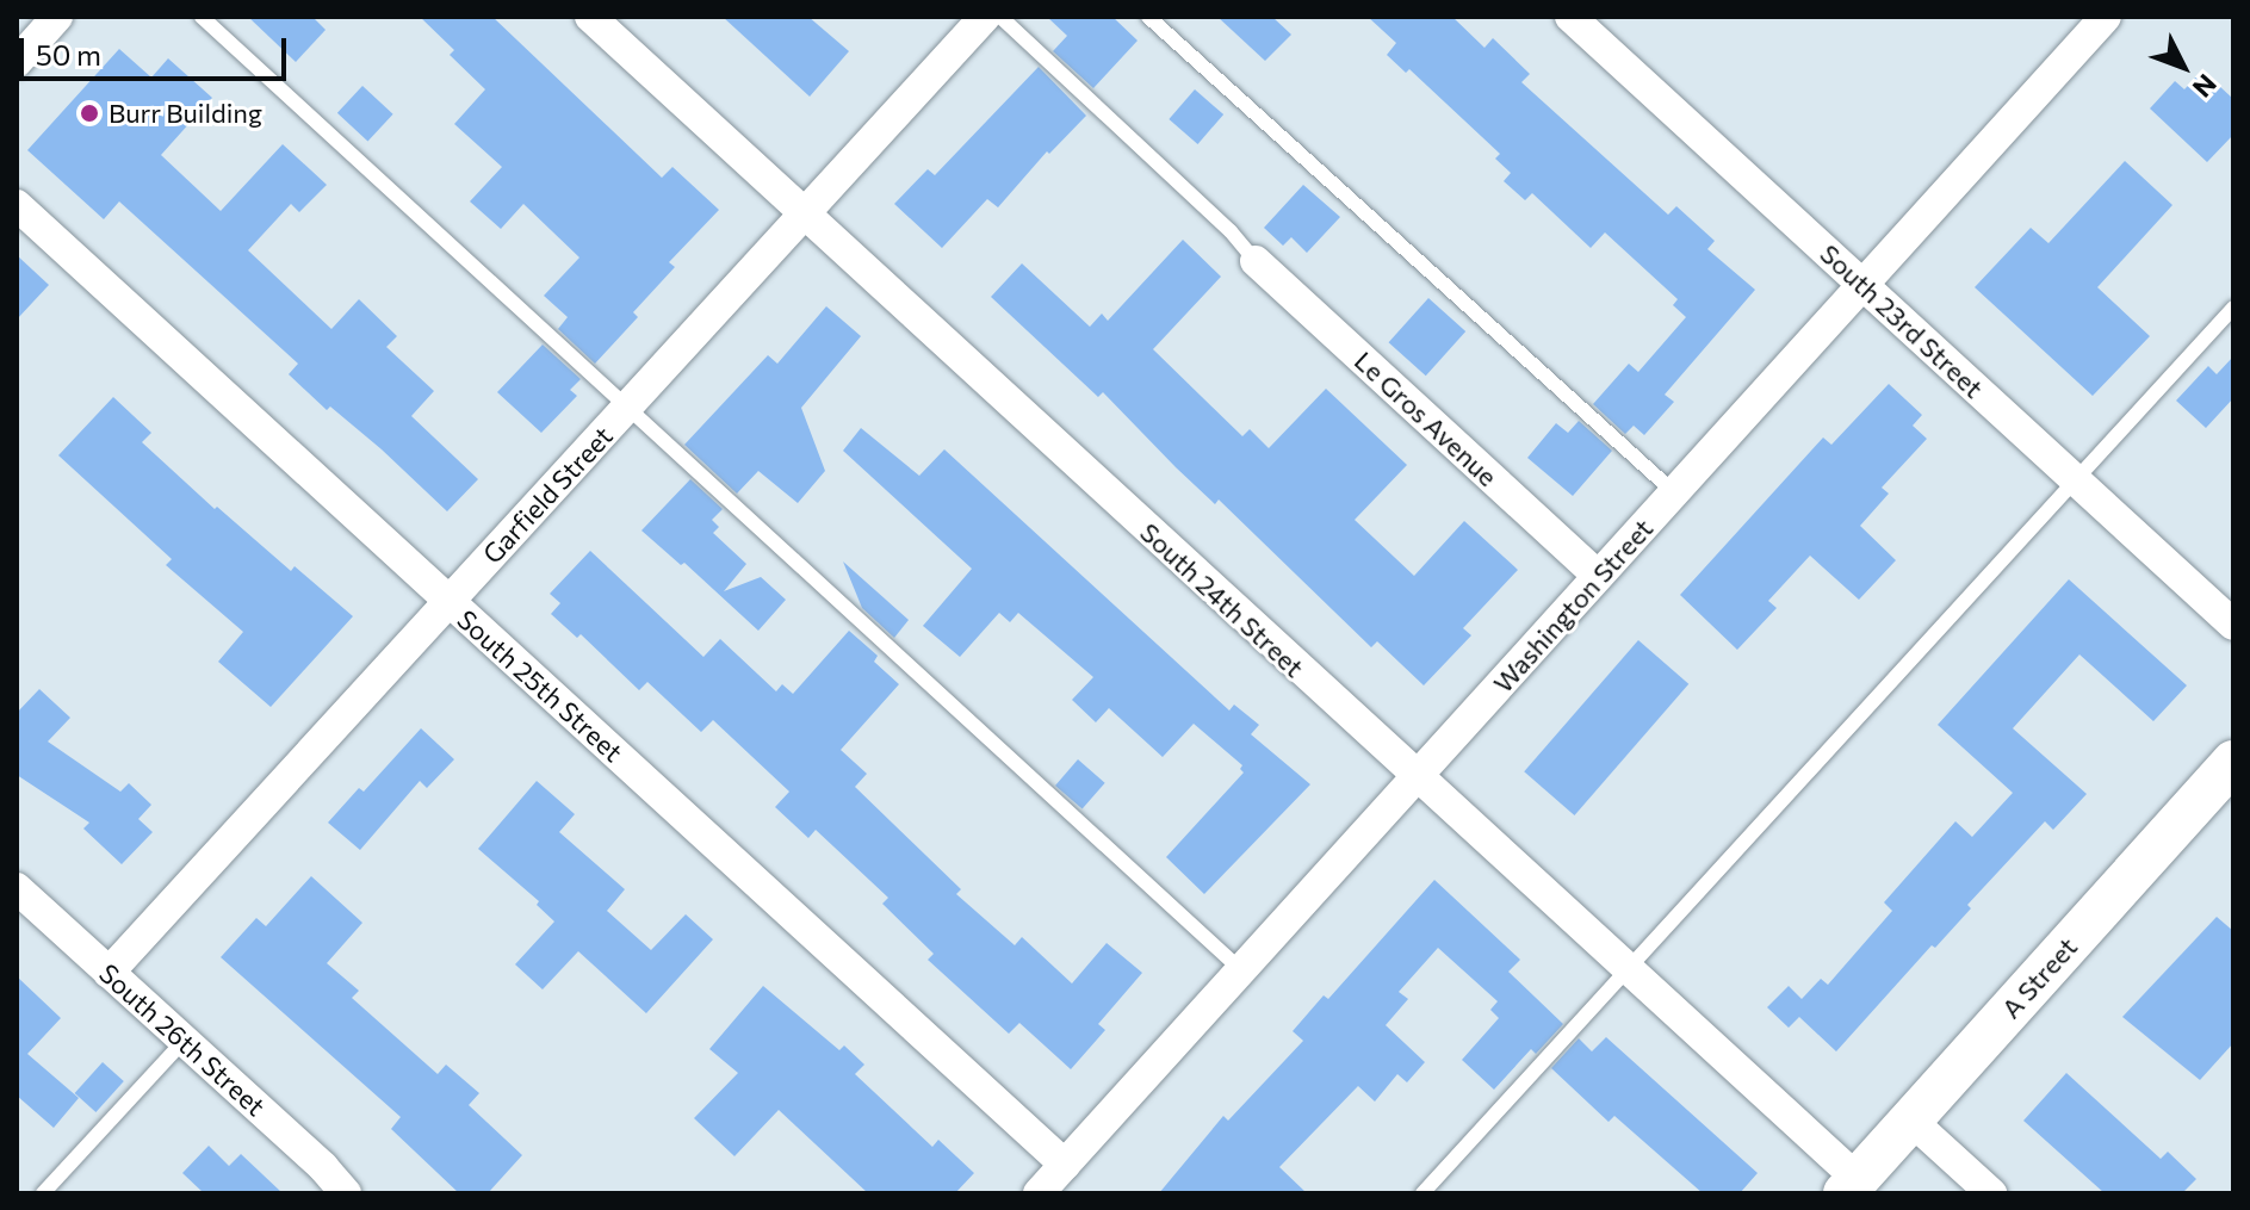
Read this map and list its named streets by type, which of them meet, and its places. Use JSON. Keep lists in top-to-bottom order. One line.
{"streets":{"main road":["A Street"],"street":["South 23rd Street","Le Gros Avenue","Garfield Street","South 24th Street","Washington Street","South 25th Street","South 26th Street"]},"crossings":[["South 23rd Street","Washington Street"],["Le Gros Avenue","Washington Street"],["Garfield Street","South 24th Street"],["Garfield Street","South 25th Street"],["Garfield Street","South 26th Street"],["South 24th Street","Washington Street"],["South 24th Street","A Street"],["Washington Street","South 25th Street"]],"places":["Burr Building"],"scale_bar":"50 m","north":"bottom right"}
